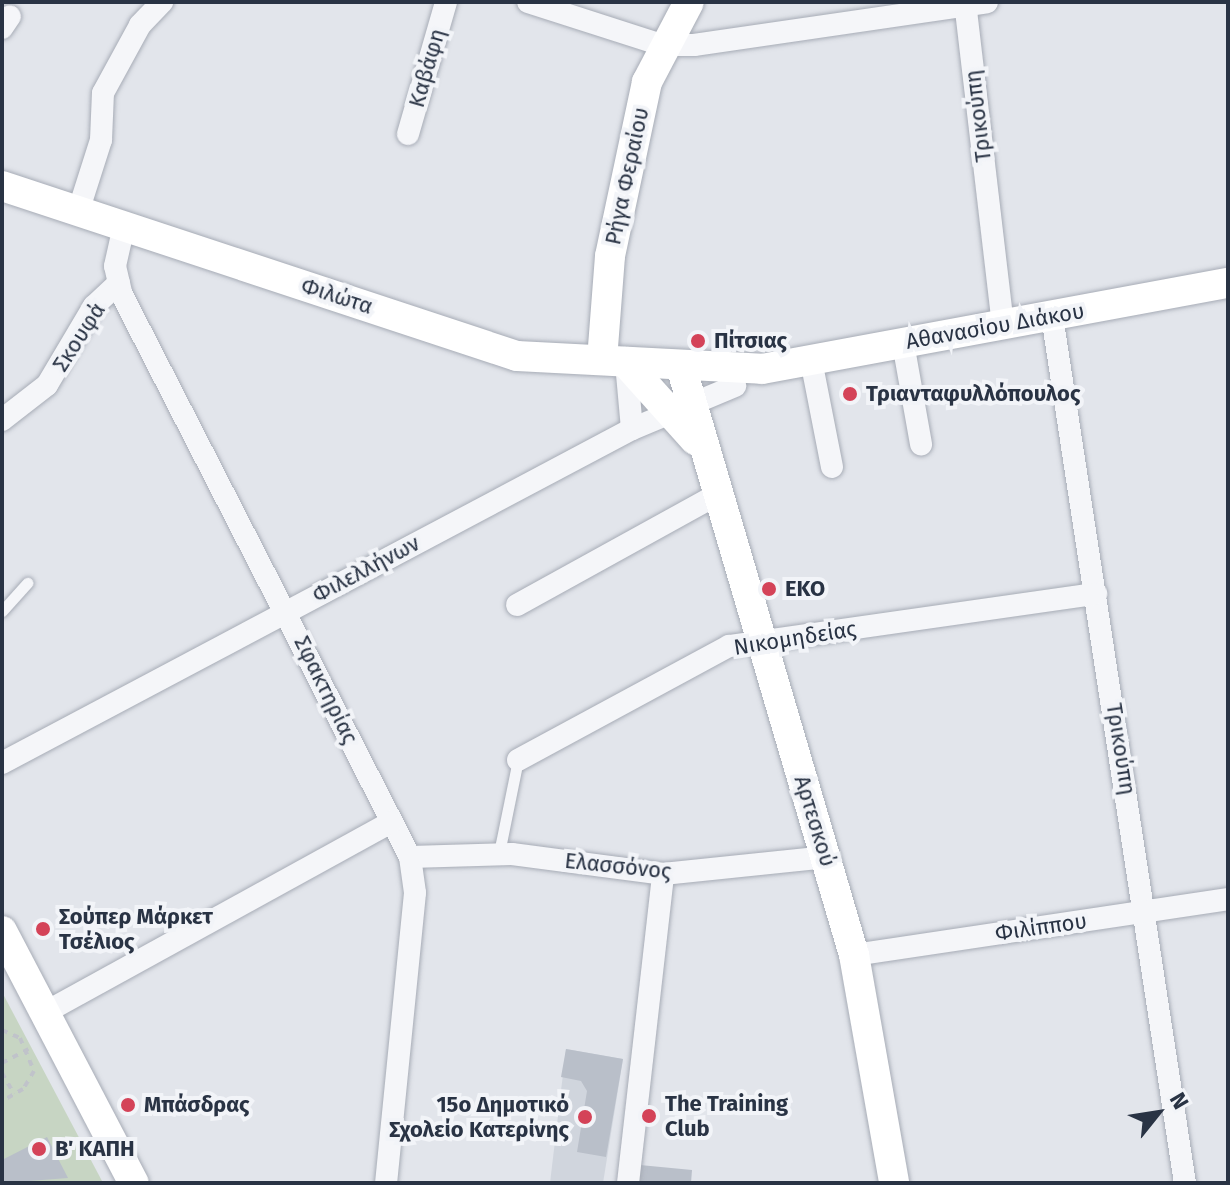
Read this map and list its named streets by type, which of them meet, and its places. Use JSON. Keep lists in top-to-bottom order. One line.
{"streets":{"street":["Καβάφη","Τρικούπη","Ρήγα Φεραίου","Φιλώτα","Αθανασίου Διάκου","Σκουφά","Φιλελλήνων","Νικομηδείας","Σφακτηρίας","Αρτεσκού","Ελασσόνος","Φιλίππου"]},"crossings":[["Τρικούπη","Αθανασίου Διάκου"],["Τρικούπη","Νικομηδείας"],["Τρικούπη","Φιλίππου"],["Ρήγα Φεραίου","Φιλώτα"],["Ρήγα Φεραίου","Αρτεσκού"],["Φιλώτα","Αθανασίου Διάκου"],["Φιλώτα","Σφακτηρίας"],["Φιλώτα","Αρτεσκού"],["Αθανασίου Διάκου","Φιλελλήνων"],["Αθανασίου Διάκου","Αρτεσκού"],["Σκουφά","Σφακτηρίας"],["Φιλελλήνων","Σφακτηρίας"],["Φιλελλήνων","Αρτεσκού"],["Νικομηδείας","Αρτεσκού"],["Σφακτηρίας","Ελασσόνος"],["Αρτεσκού","Ελασσόνος"],["Αρτεσκού","Φιλίππου"]],"places":["Πίτσιας","Τριανταφυλλόπουλος","ΕΚΟ","Σούπερ Μάρκετ Τσέλιος","Μπάσδρας","The Training Club","15ο Δημοτικό Σχολείο Κατερίνης","Β΄ ΚΑΠΗ"],"north":"top right"}
